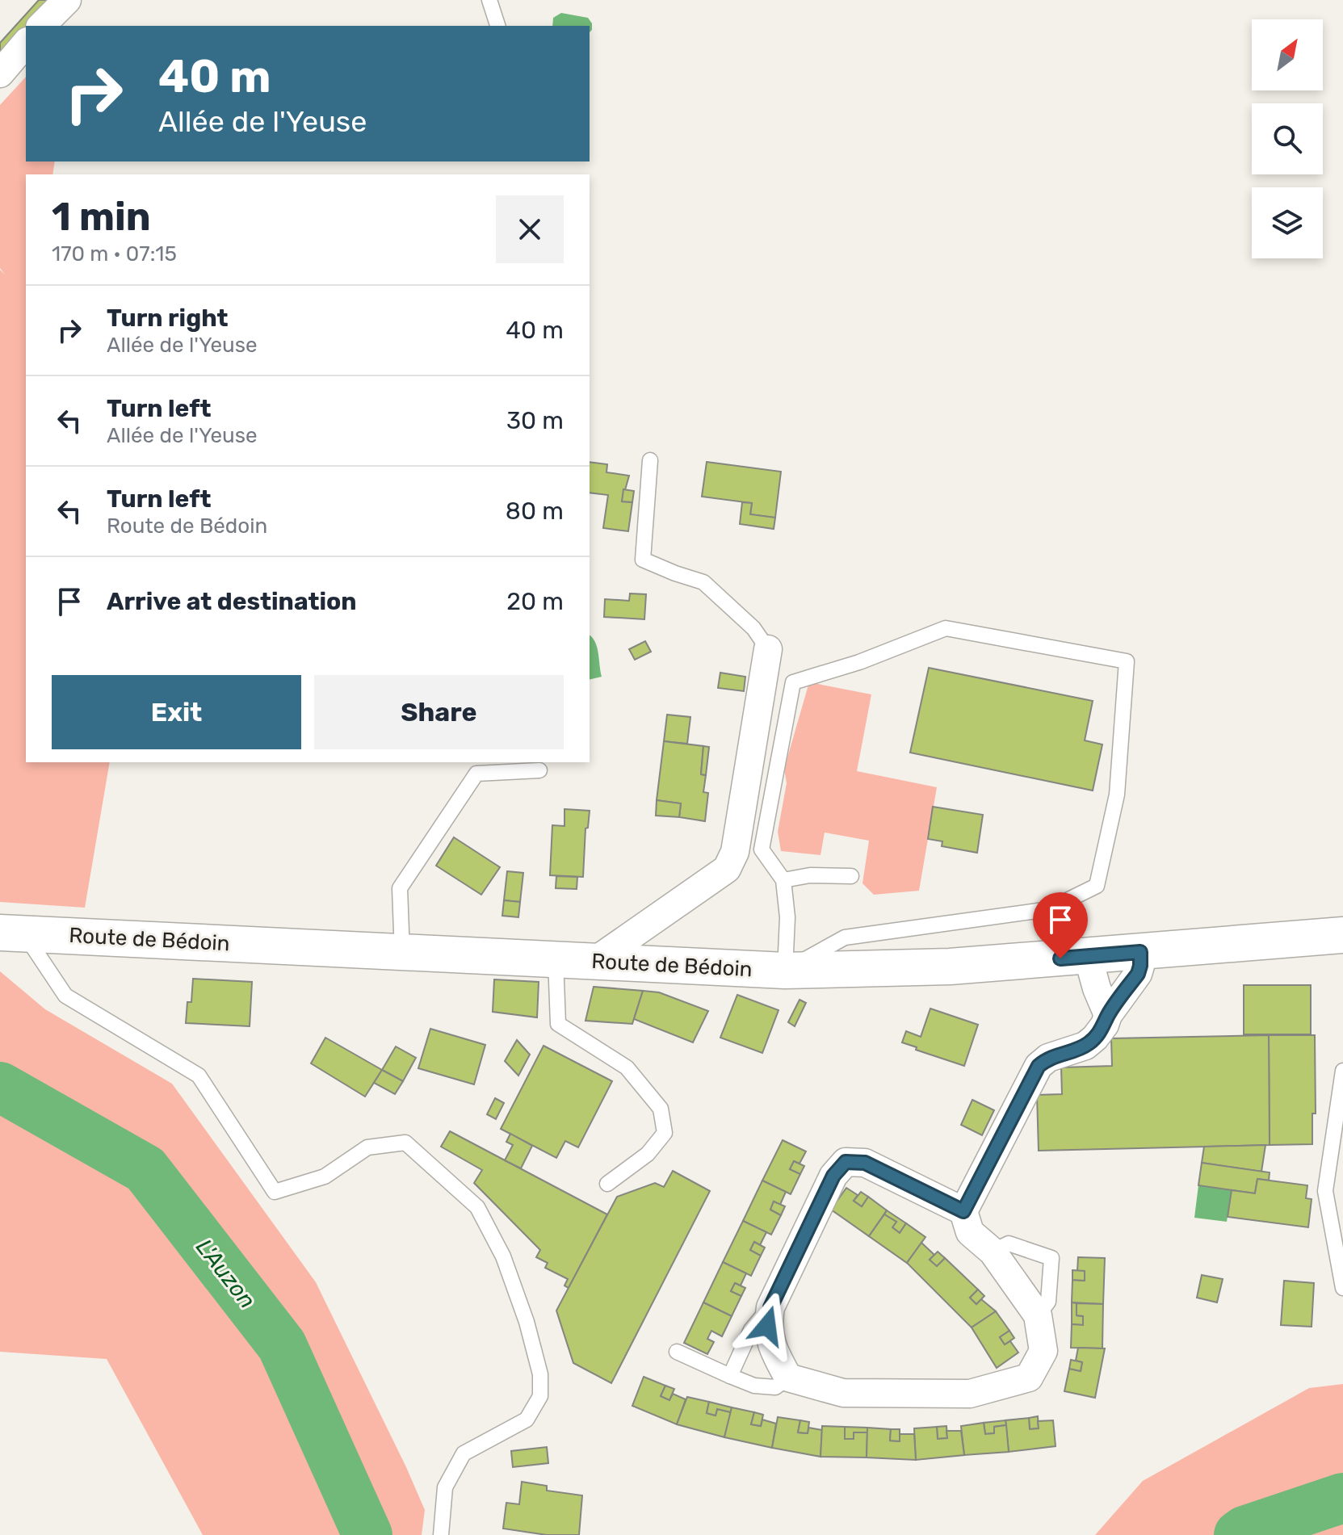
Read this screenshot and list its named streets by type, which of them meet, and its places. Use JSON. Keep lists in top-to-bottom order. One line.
{"streets":{"main road":["Route de Bédoin"]},"water":["L'Auzon"],"north":"top right","page":{"turn":["40 m","Allée de l'Yeuse"],"heading":["1 min","170 m · 07:15"],"list":[{"name":"Turn right","note":"Allée de l'Yeuse","value":"40 m"},{"name":"Turn left","note":"Allée de l'Yeuse","value":"30 m"},{"name":"Turn left","note":"Route de Bédoin","value":"80 m"},{"name":"Arrive at destination","value":"20 m"}],"buttons":["Exit","Share"]}}
